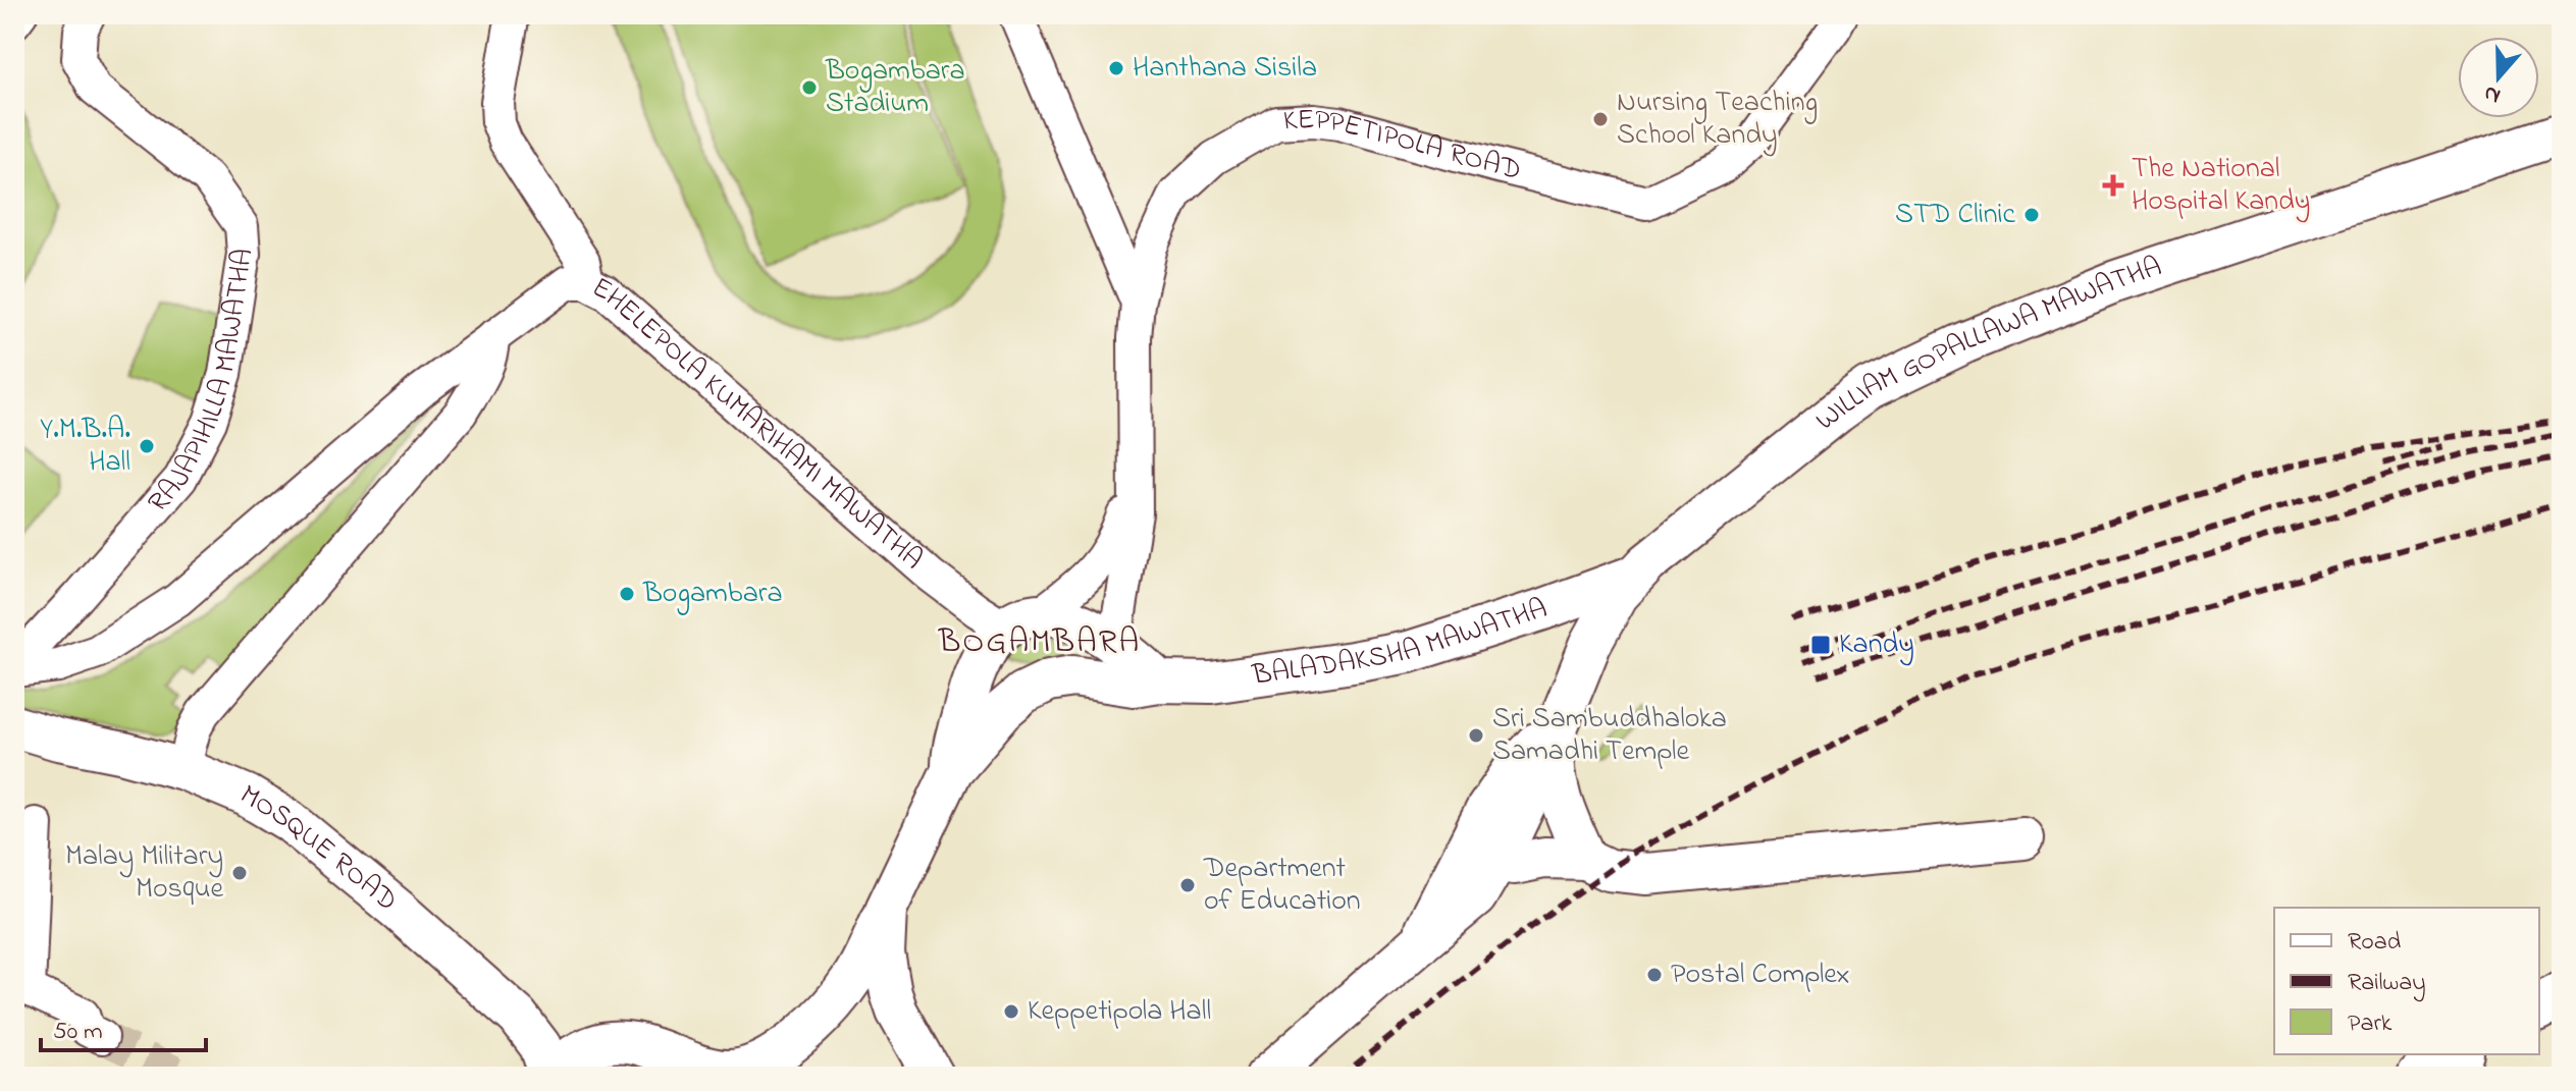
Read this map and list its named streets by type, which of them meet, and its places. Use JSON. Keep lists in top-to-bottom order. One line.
{"streets":{"main road":["WILLIAM GOPALLAWA MAWATHA","BALADAKSHA MAWATHA","MOSQUE ROAD"],"street":["KEPPETIPOLA ROAD","RAJAPIHILLA MAWATHA","EHELEPOLA KUMARIHAMI MAWATHA"]},"crossings":[["KEPPETIPOLA ROAD","EHELEPOLA KUMARIHAMI MAWATHA"],["WILLIAM GOPALLAWA MAWATHA","BALADAKSHA MAWATHA"]],"districts":["BOGAMBARA"],"places":{"other":["Hanthana Sisila","Bogambara Stadium","Nursing Teaching School Kandy","STD Clinic","Y.M.B.A. Hall","Bogambara","Sri Sambuddhaloka Samadhi Temple","Malay Military Mosque","Department of Education","Postal Complex","Keppetipola Hall"],"health":["The National Hospital Kandy"],"transit":["Kandy"]},"legend":["Road","Railway","Park"],"scale_bar":"50 m","north":"bottom"}
